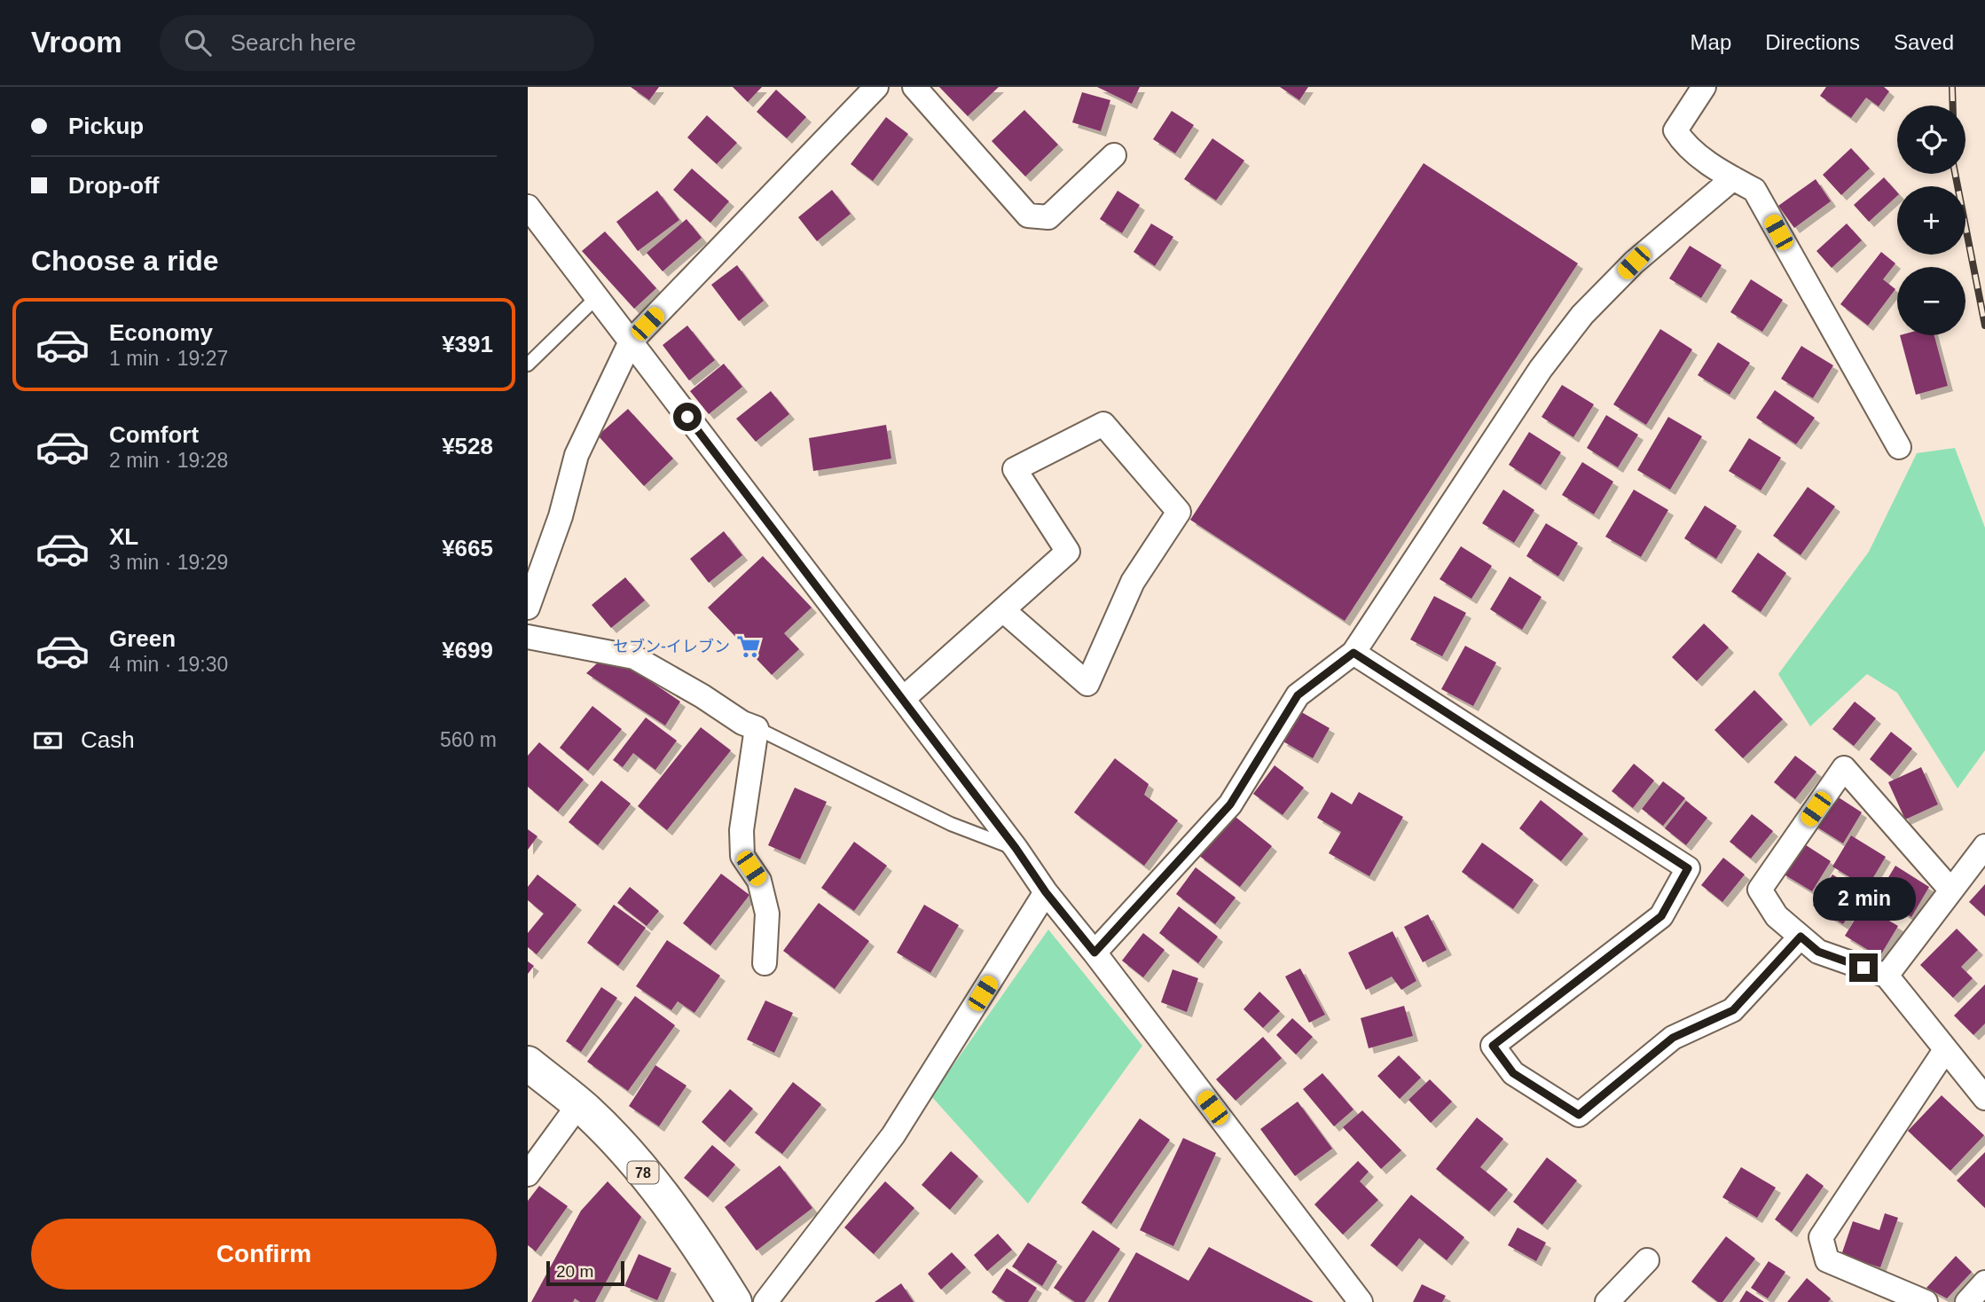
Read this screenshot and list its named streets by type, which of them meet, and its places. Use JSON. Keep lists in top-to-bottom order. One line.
{"streets":{"main road":["78"]},"places":{"supermarket":["セブン-イレブン"]},"scale_bar":"20 m","page":{"header":"Vroom","search":"Search here","nav":["Map","Directions","Saved"],"banner":["Pickup","Drop-off"],"map_buttons":["+","−"],"heading":"Choose a ride","list":[{"name":"Economy","note":"1 min · 19:27","value":"¥391"},{"name":"Comfort","note":"2 min · 19:28","value":"¥528"},{"name":"XL","note":"3 min · 19:29","value":"¥665"},{"name":"Green","note":"4 min · 19:30","value":"¥699"}],"pay":["Cash","560 m"],"bubble":"2 min","buttons":"Confirm","scale":"20 m"}}
